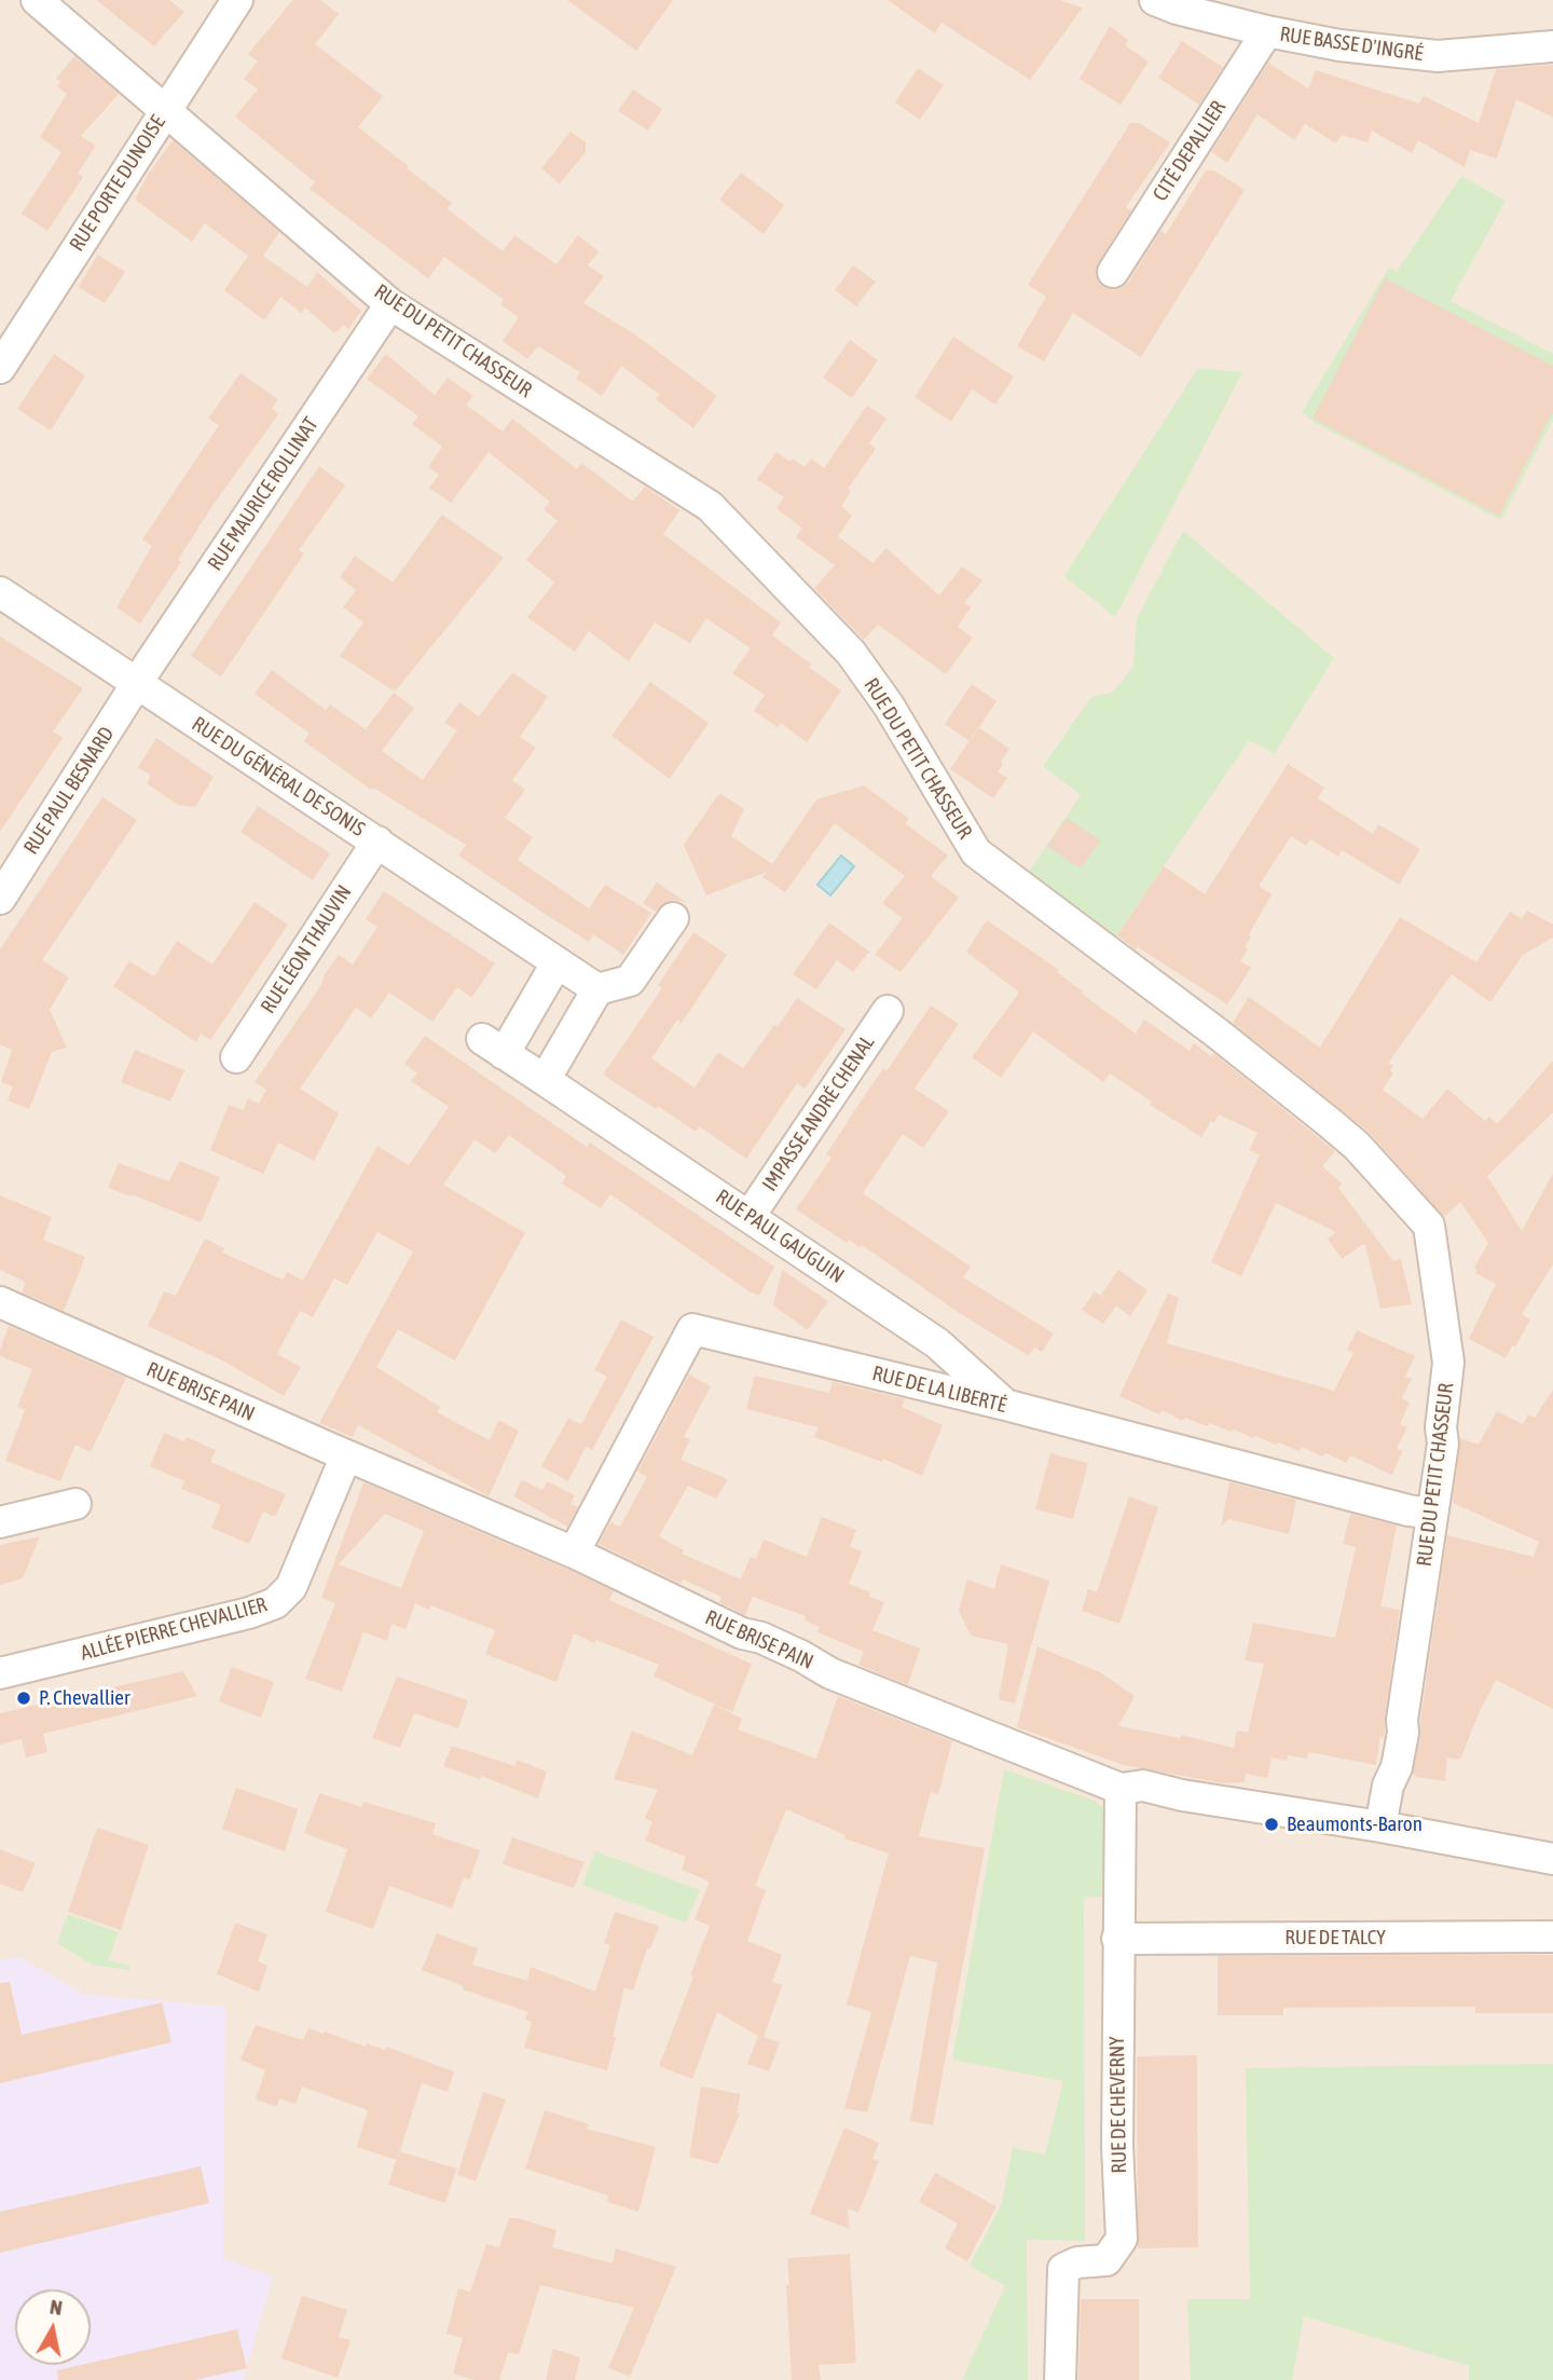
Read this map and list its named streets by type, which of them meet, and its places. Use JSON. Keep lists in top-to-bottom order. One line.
{"streets":{"street":["RUE BASSE D'INGRÉ","CITÉ DEPALLIER","RUE PORTE DUNOISE","RUE DU PETIT CHASSEUR","RUE MAURICE ROLLINAT","RUE DU GÉNÉRAL DE SONIS","RUE PAUL BESNARD","RUE LÉON THAUVIN","IMPASSE ANDRÉ CHENAL","RUE PAUL GAUGUIN","RUE DE LA LIBERTÉ","RUE BRISE PAIN","ALLÉE PIERRE CHEVALLIER","RUE DE TALCY","RUE DE CHEVERNY"]},"crossings":[["RUE BASSE D'INGRÉ","CITÉ DEPALLIER"],["RUE PORTE DUNOISE","RUE DU PETIT CHASSEUR"],["RUE DU PETIT CHASSEUR","RUE MAURICE ROLLINAT"],["RUE DU PETIT CHASSEUR","RUE DE LA LIBERTÉ"],["RUE DU PETIT CHASSEUR","RUE BRISE PAIN"],["RUE MAURICE ROLLINAT","RUE DU GÉNÉRAL DE SONIS"],["RUE MAURICE ROLLINAT","RUE PAUL BESNARD"],["RUE DU GÉNÉRAL DE SONIS","RUE PAUL BESNARD"],["RUE DU GÉNÉRAL DE SONIS","RUE LÉON THAUVIN"],["RUE DU GÉNÉRAL DE SONIS","RUE PAUL GAUGUIN"],["IMPASSE ANDRÉ CHENAL","RUE PAUL GAUGUIN"],["RUE PAUL GAUGUIN","RUE DE LA LIBERTÉ"],["RUE DE LA LIBERTÉ","RUE BRISE PAIN"],["RUE BRISE PAIN","ALLÉE PIERRE CHEVALLIER"],["RUE BRISE PAIN","RUE DE CHEVERNY"],["RUE DE TALCY","RUE DE CHEVERNY"]],"places":["P. Chevallier","Beaumonts-Baron"],"north":"top"}
